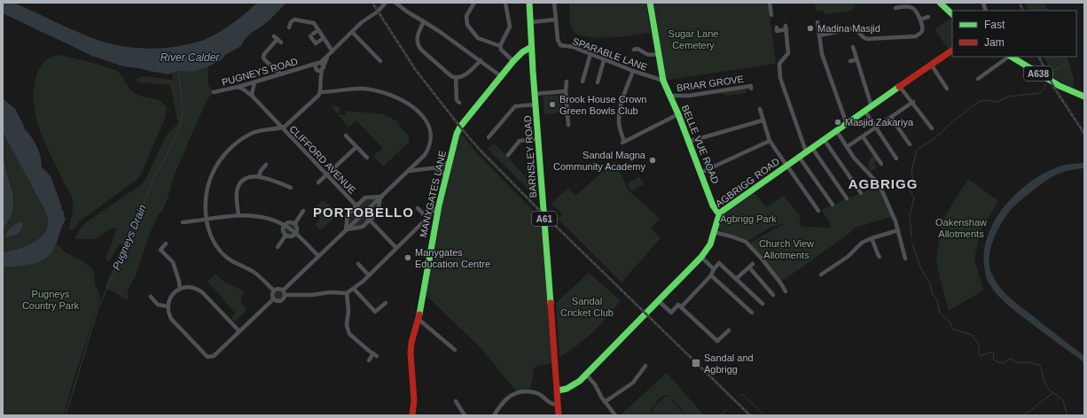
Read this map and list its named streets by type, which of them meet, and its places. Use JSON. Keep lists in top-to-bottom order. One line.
{"streets":{"main road":["A638","BELLE VUE ROAD","BARNSLEY ROAD","AGBRIGG ROAD","MANYGATES LANE","A61"],"street":["SPARABLE LANE","PUGNEYS ROAD","BRIAR GROVE","CLIFFORD AVENUE"]},"crossings":[["SPARABLE LANE","BELLE VUE ROAD"],["PUGNEYS ROAD","CLIFFORD AVENUE"],["BRIAR GROVE","BELLE VUE ROAD"],["BELLE VUE ROAD","AGBRIGG ROAD"],["BARNSLEY ROAD","AGBRIGG ROAD"],["BARNSLEY ROAD","MANYGATES LANE"]],"districts":["AGBRIGG","PORTOBELLO"],"water":["River Calder","Pugneys Drain"],"parks":["Sugar Lane Cemetery","Agbrigg Park","Oakenshaw Allotments","Church View Allotments","Pugneys Country Park","Sandal Cricket Club"],"places":{"other":["Madina Masjid","Brook House Crown Green Bowls Club","Masjid Zakariya","Sandal Magna Community Academy","Manygates Education Centre"],"transit":["Sandal and Agbrigg"]},"legend":["Fast","Jam"]}
